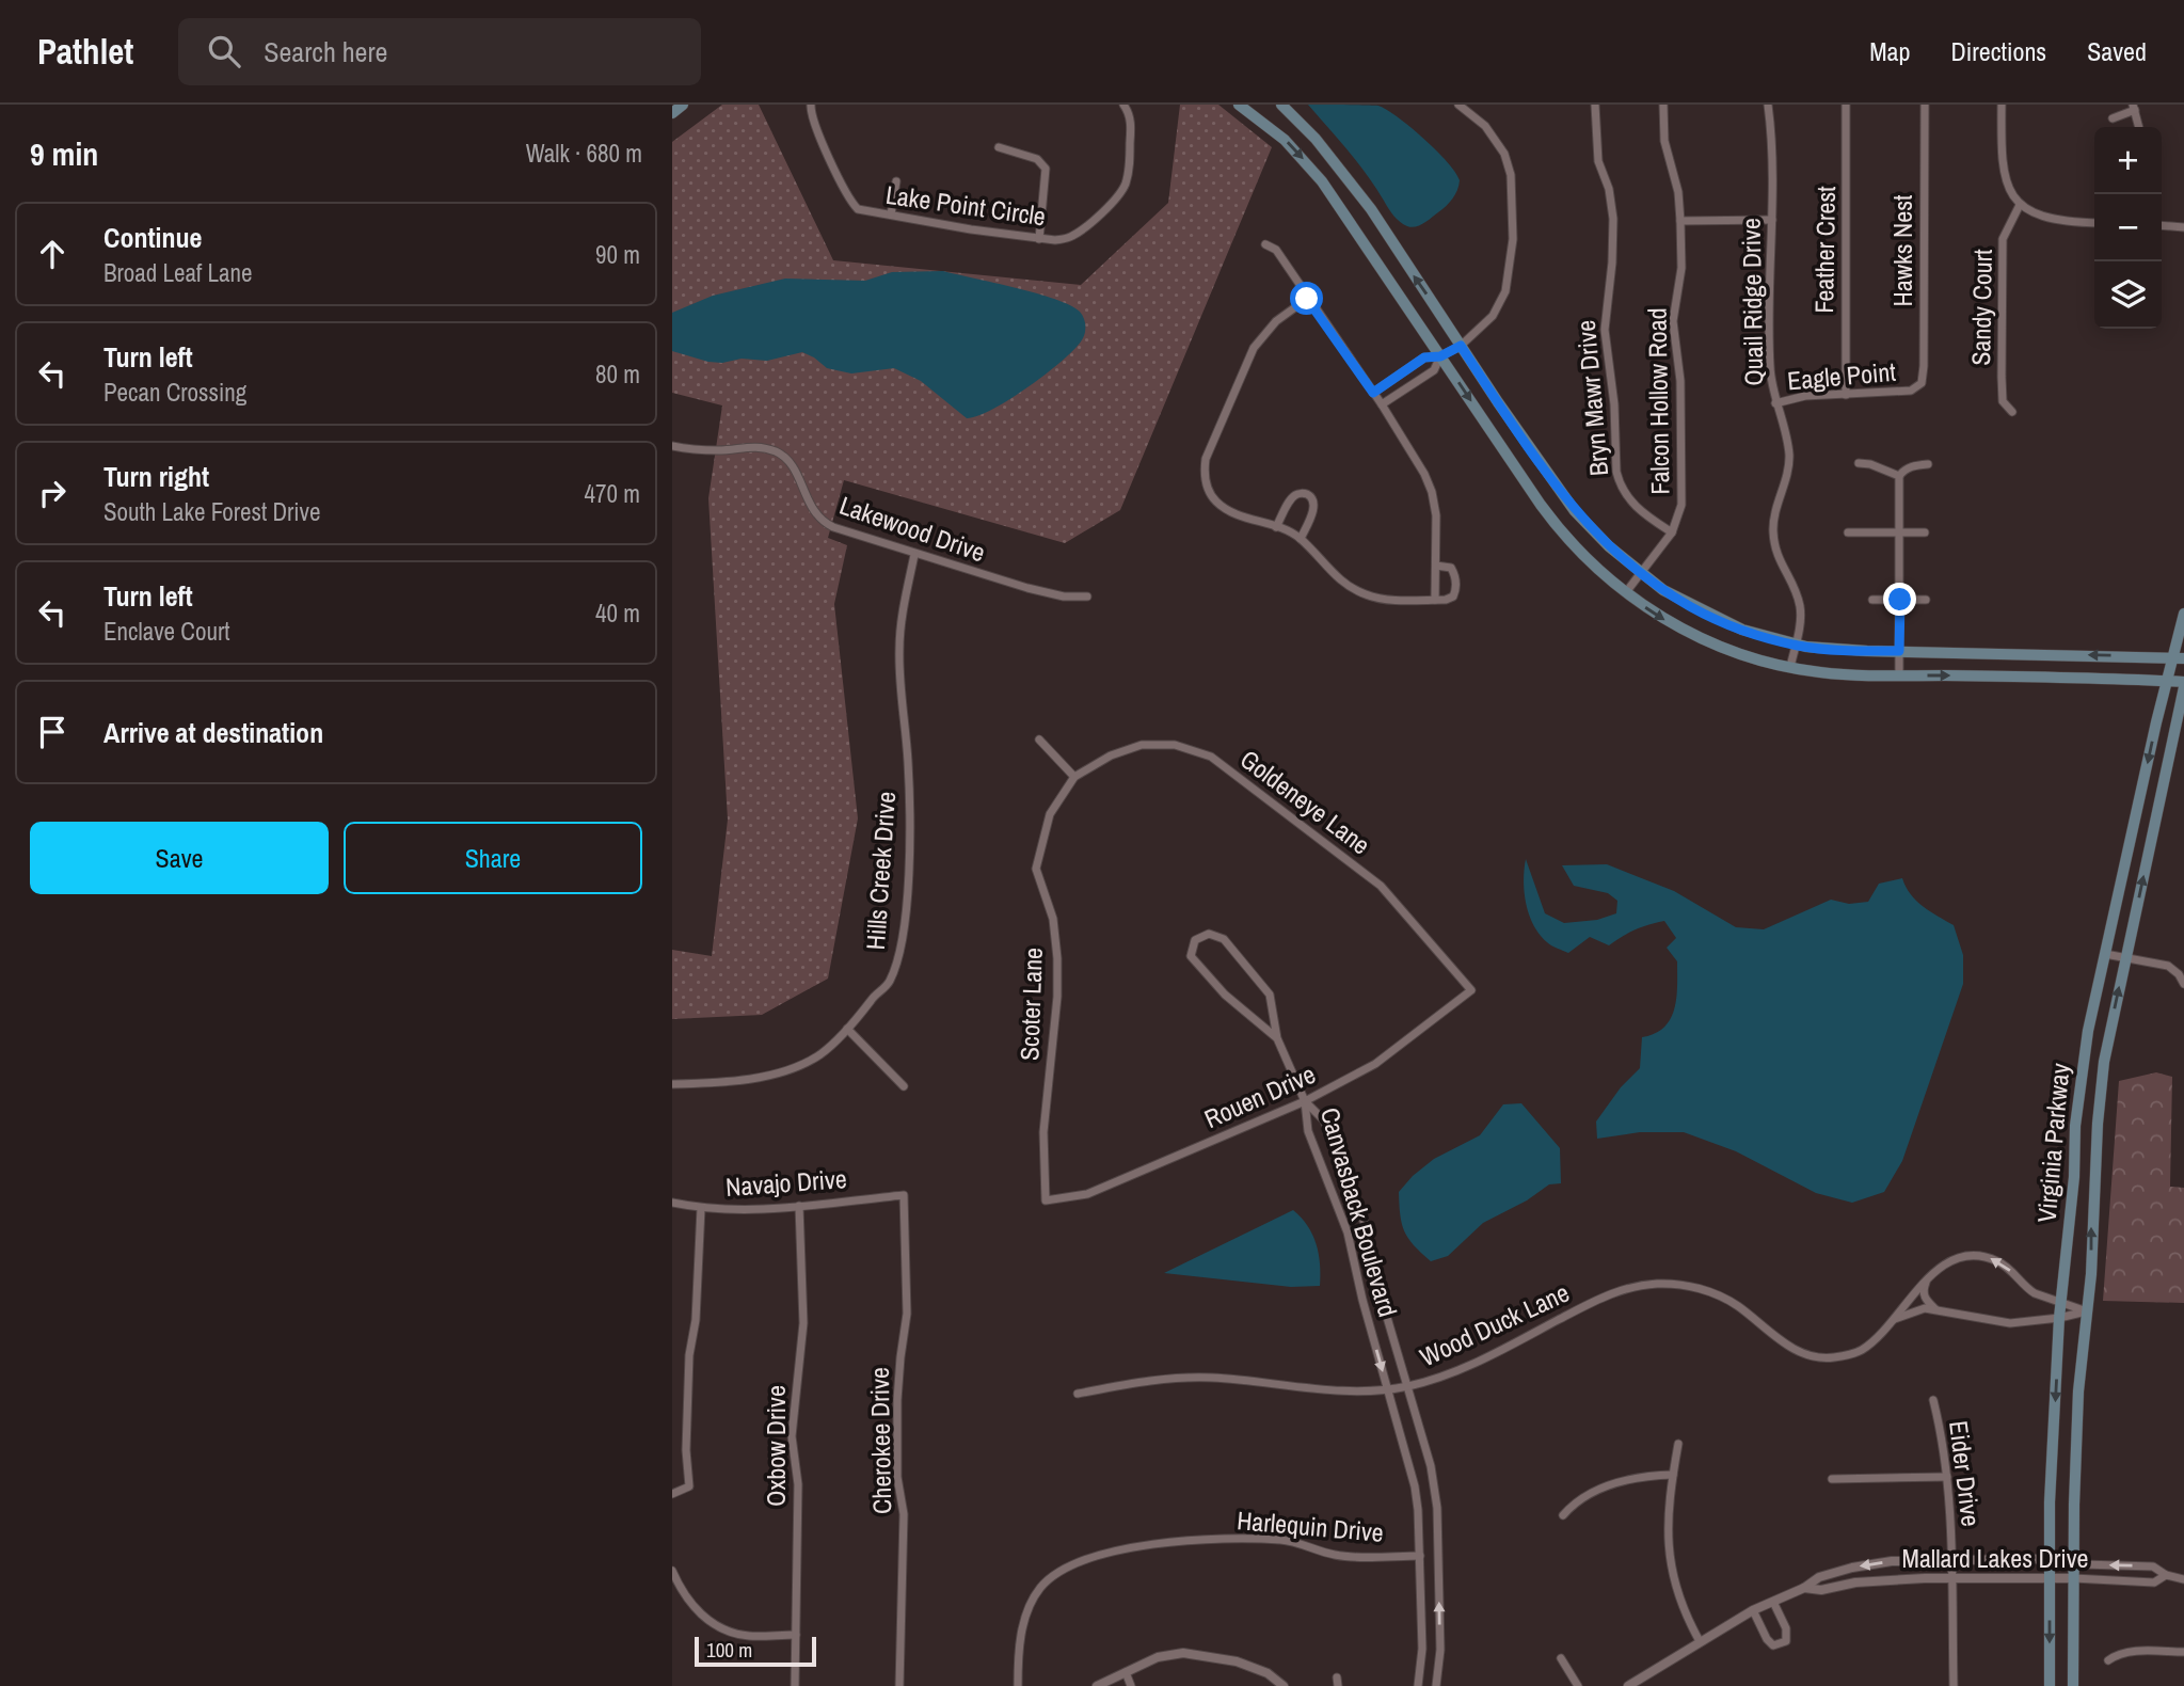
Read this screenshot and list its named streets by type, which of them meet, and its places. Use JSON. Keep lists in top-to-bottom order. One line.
{"streets":{"main road":["Virginia Parkway"],"street":["Lake Point Circle","Feather Crest","Hawks Nest","Quail Ridge Drive","Sandy Court","Eagle Point","Bryn Mawr Drive","Falcon Hollow Road","Lakewood Drive","Goldeneye Lane","Hills Creek Drive","Scoter Lane","Rouen Drive","Navajo Drive","Canvasback Boulevard","Wood Duck Lane","Cherokee Drive","Oxbow Drive","Eider Drive","Harlequin Drive","Mallard Lakes Drive"]},"crossings":[["Feather Crest","Eagle Point"],["Hawks Nest","Eagle Point"],["Quail Ridge Drive","Eagle Point"],["Bryn Mawr Drive","Falcon Hollow Road"],["Lakewood Drive","Hills Creek Drive"],["Goldeneye Lane","Scoter Lane"],["Goldeneye Lane","Rouen Drive"],["Scoter Lane","Rouen Drive"],["Rouen Drive","Canvasback Boulevard"],["Virginia Parkway","Wood Duck Lane"],["Virginia Parkway","Mallard Lakes Drive"],["Navajo Drive","Cherokee Drive"],["Navajo Drive","Oxbow Drive"],["Canvasback Boulevard","Wood Duck Lane"],["Canvasback Boulevard","Harlequin Drive"],["Eider Drive","Mallard Lakes Drive"]],"scale_bar":"100 m","page":{"header":"Pathlet","search":"Search here","nav":["Map","Directions","Saved"],"heading":["9 min","Walk · 680 m"],"map_buttons":["+","−"],"list":[["Continue","Broad Leaf Lane","90 m"],["Turn left","Pecan Crossing","80 m"],["Turn right","South Lake Forest Drive","470 m"],["Turn left","Enclave Court","40 m"],"Arrive at destination"],"buttons":["Save","Share"],"scale":"100 m"}}
